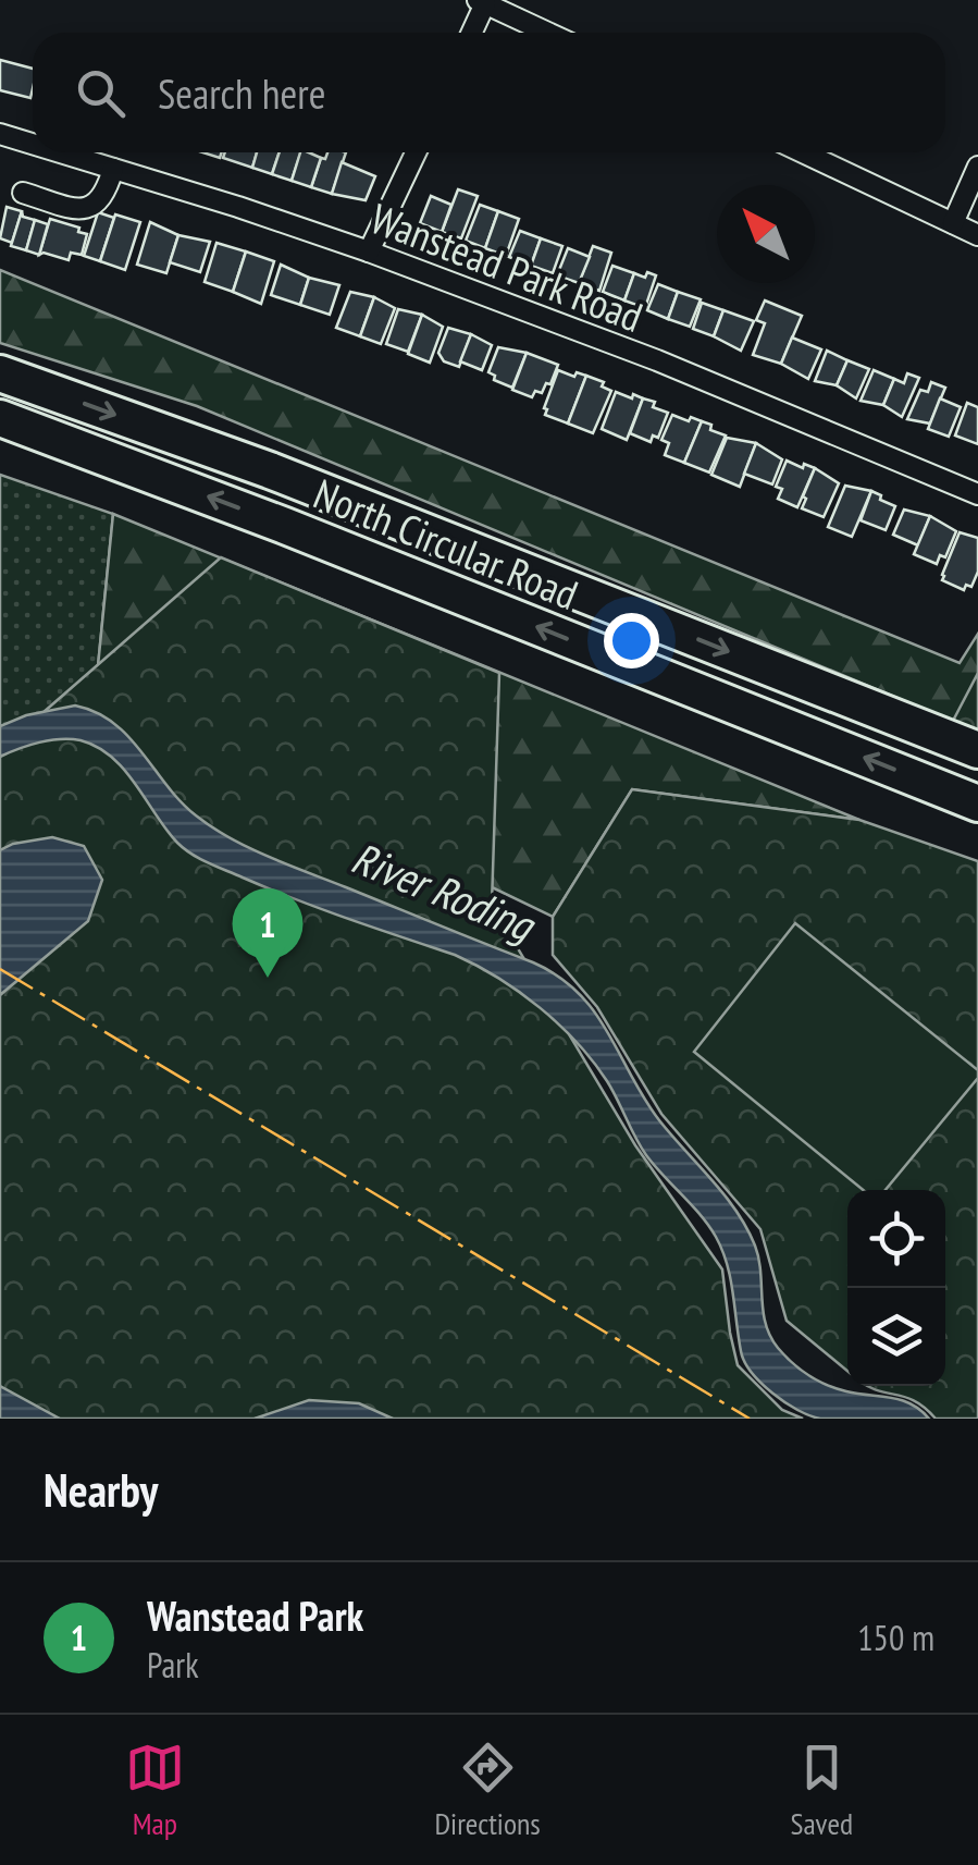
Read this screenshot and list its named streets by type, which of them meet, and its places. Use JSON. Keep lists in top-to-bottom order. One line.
{"streets":{"highway":["North Circular Road"],"street":["Wanstead Park Road"]},"water":["River Roding"],"north":"top left","page":{"search":"Search here","pins":"1","heading":"Nearby","list":[{"mark":"1","name":"Wanstead Park","note":"Park","value":"150 m"}],"nav":["Map","Directions","Saved"]}}
